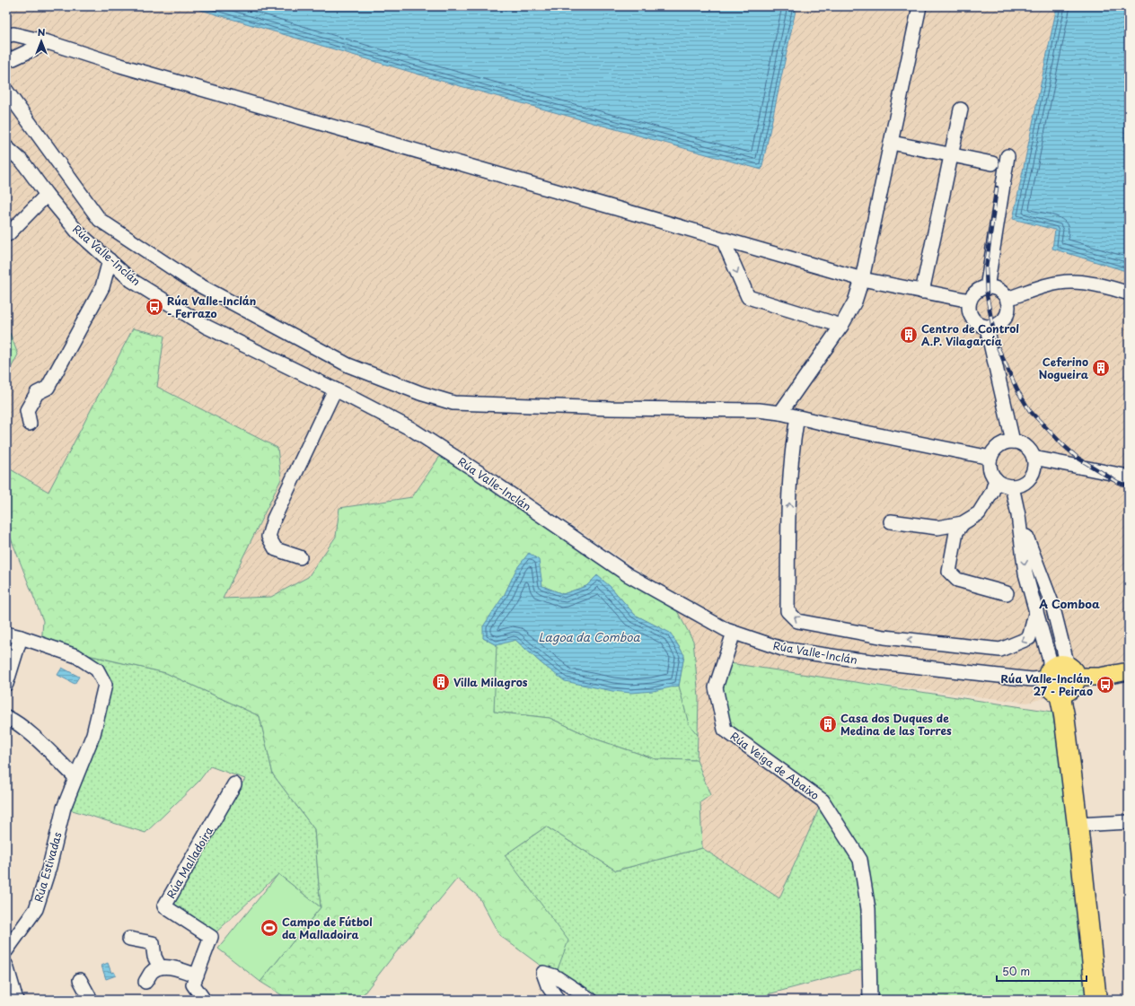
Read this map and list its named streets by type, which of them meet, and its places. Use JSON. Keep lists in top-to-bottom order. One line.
{"streets":{"main road":["Rúa Valle-Inclán"],"street":["Rúa Veiga de Abaixo","Rúa Malladoira","Rúa Estivadas"]},"crossings":[["Rúa Valle-Inclán","Rúa Veiga de Abaixo"]],"districts":["A Comboa"],"water":["Lagoa da Comboa"],"places":{"bus stop":["Rúa Valle-Inclán - Ferrazo","Rúa Valle-Inclán, 27 - Peirao"],"building":["Centro de Control A.P. Vilagarcía","Ceferino Nogueira","Villa Milagros","Casa dos Duques de Medina de las Torres"],"sports":["Campo de Fútbol da Malladoira"]},"scale_bar":"50 m","north":"top"}
